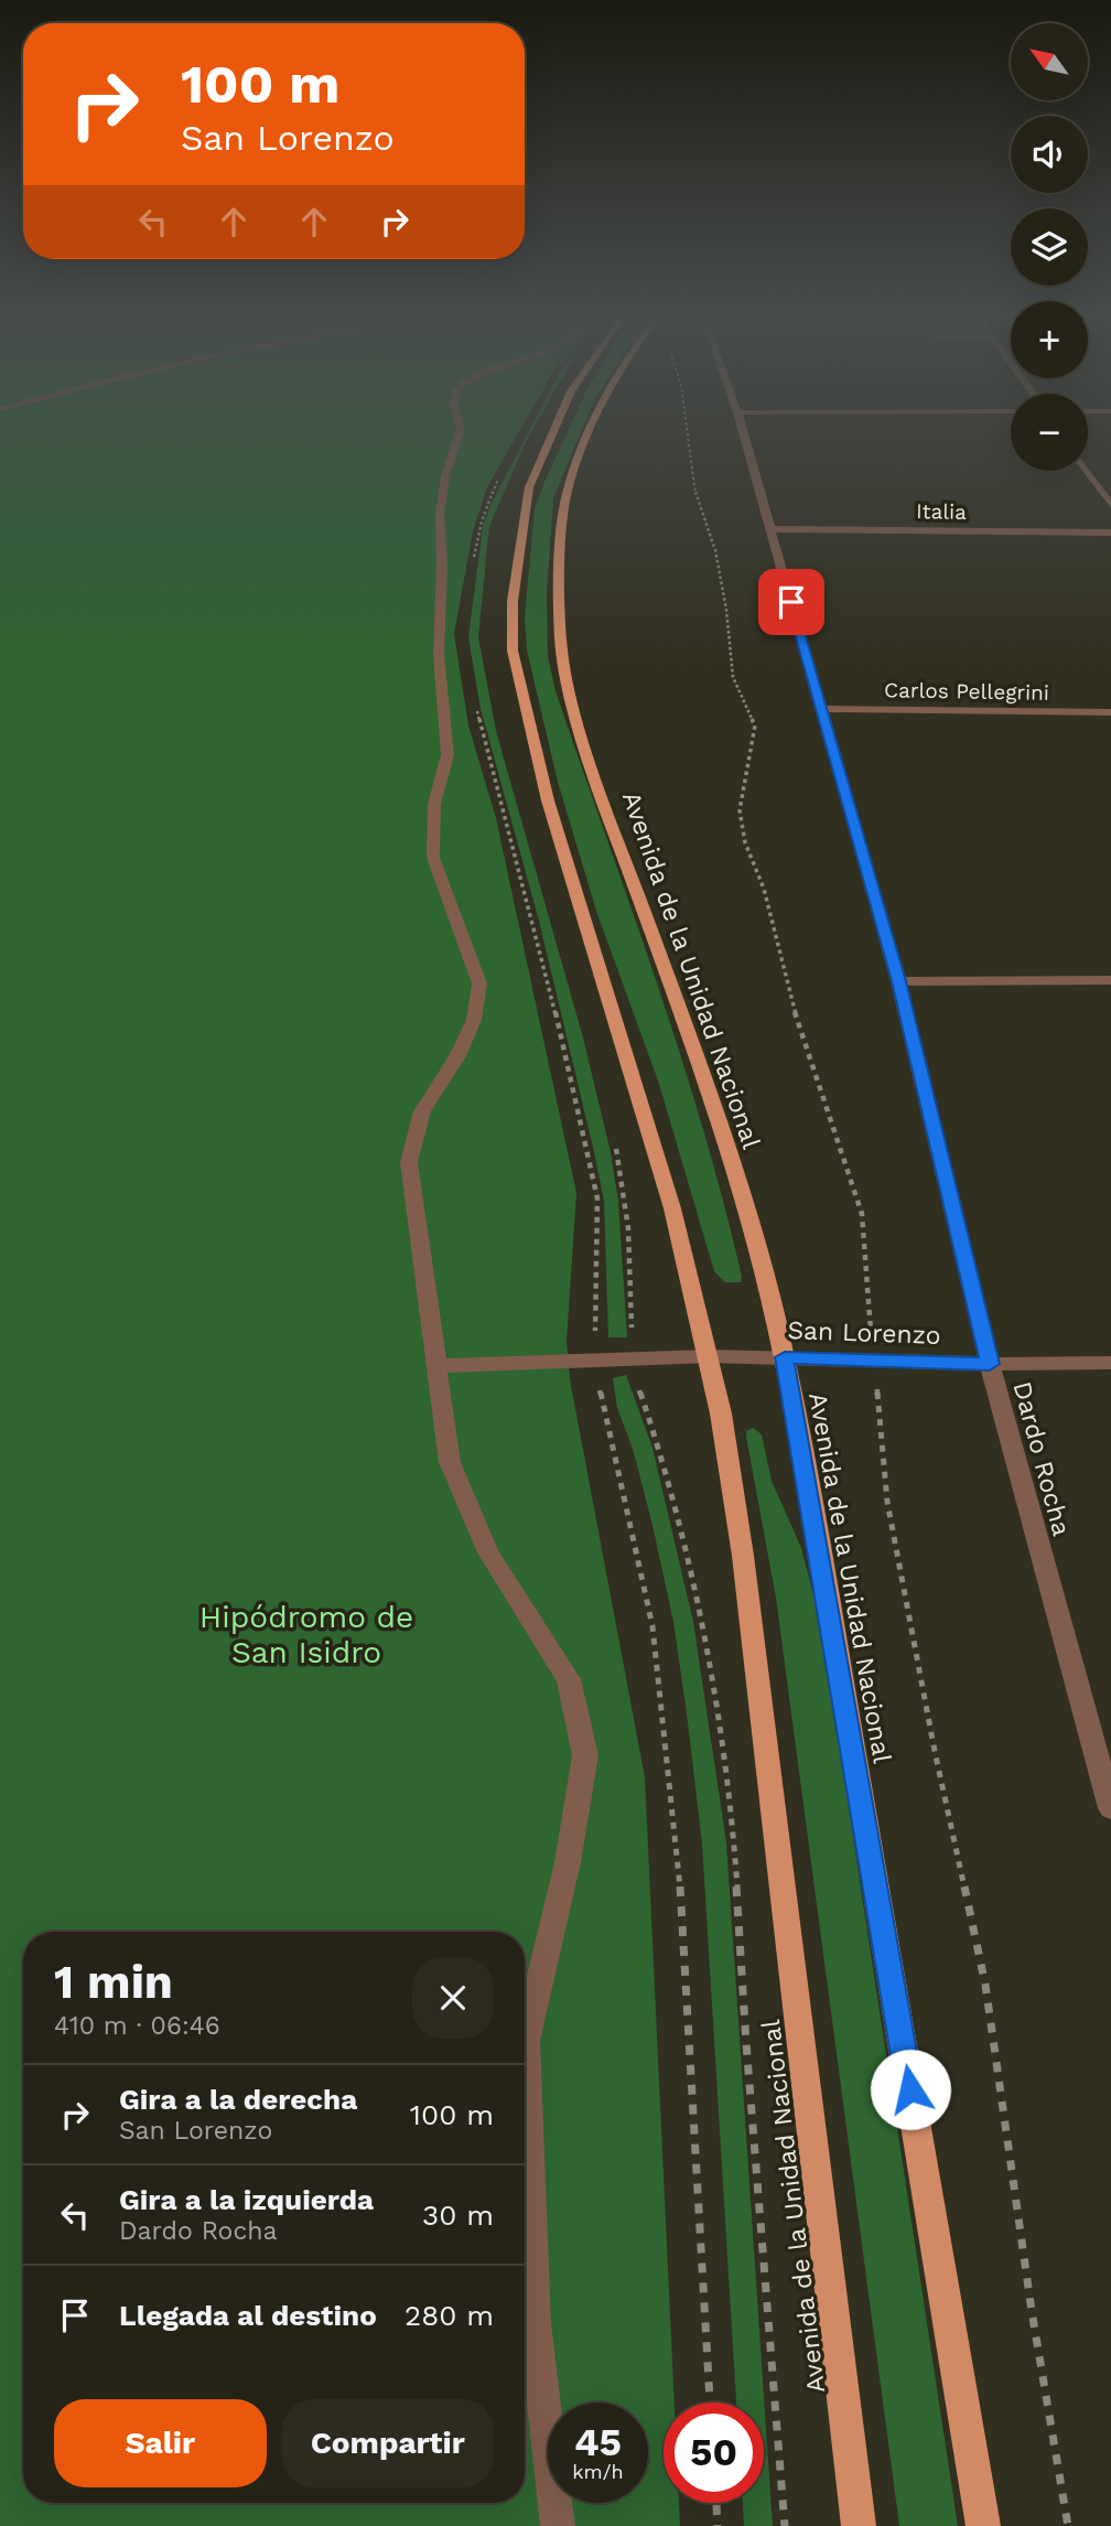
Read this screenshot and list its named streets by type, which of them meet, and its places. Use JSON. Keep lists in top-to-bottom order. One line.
{"streets":{"main road":["Avenida de la Unidad Nacional"],"street":["Italia","Carlos Pellegrini","San Lorenzo","Dardo Rocha"]},"crossings":[["Italia","Dardo Rocha"],["Carlos Pellegrini","Dardo Rocha"],["Avenida de la Unidad Nacional","San Lorenzo"],["San Lorenzo","Dardo Rocha"]],"parks":["Hipódromo de San Isidro"],"north":"top left","page":{"map_buttons":["+","−"],"turn":["100 m","San Lorenzo"],"heading":["1 min","410 m · 06:46"],"list":[{"name":"Gira a la derecha","note":"San Lorenzo","value":"100 m"},{"name":"Gira a la izquierda","note":"Dardo Rocha","value":"30 m"},{"name":"Llegada al destino","value":"280 m"}],"buttons":["Salir","Compartir"],"speed":"45 km/h","limit":"50"}}
